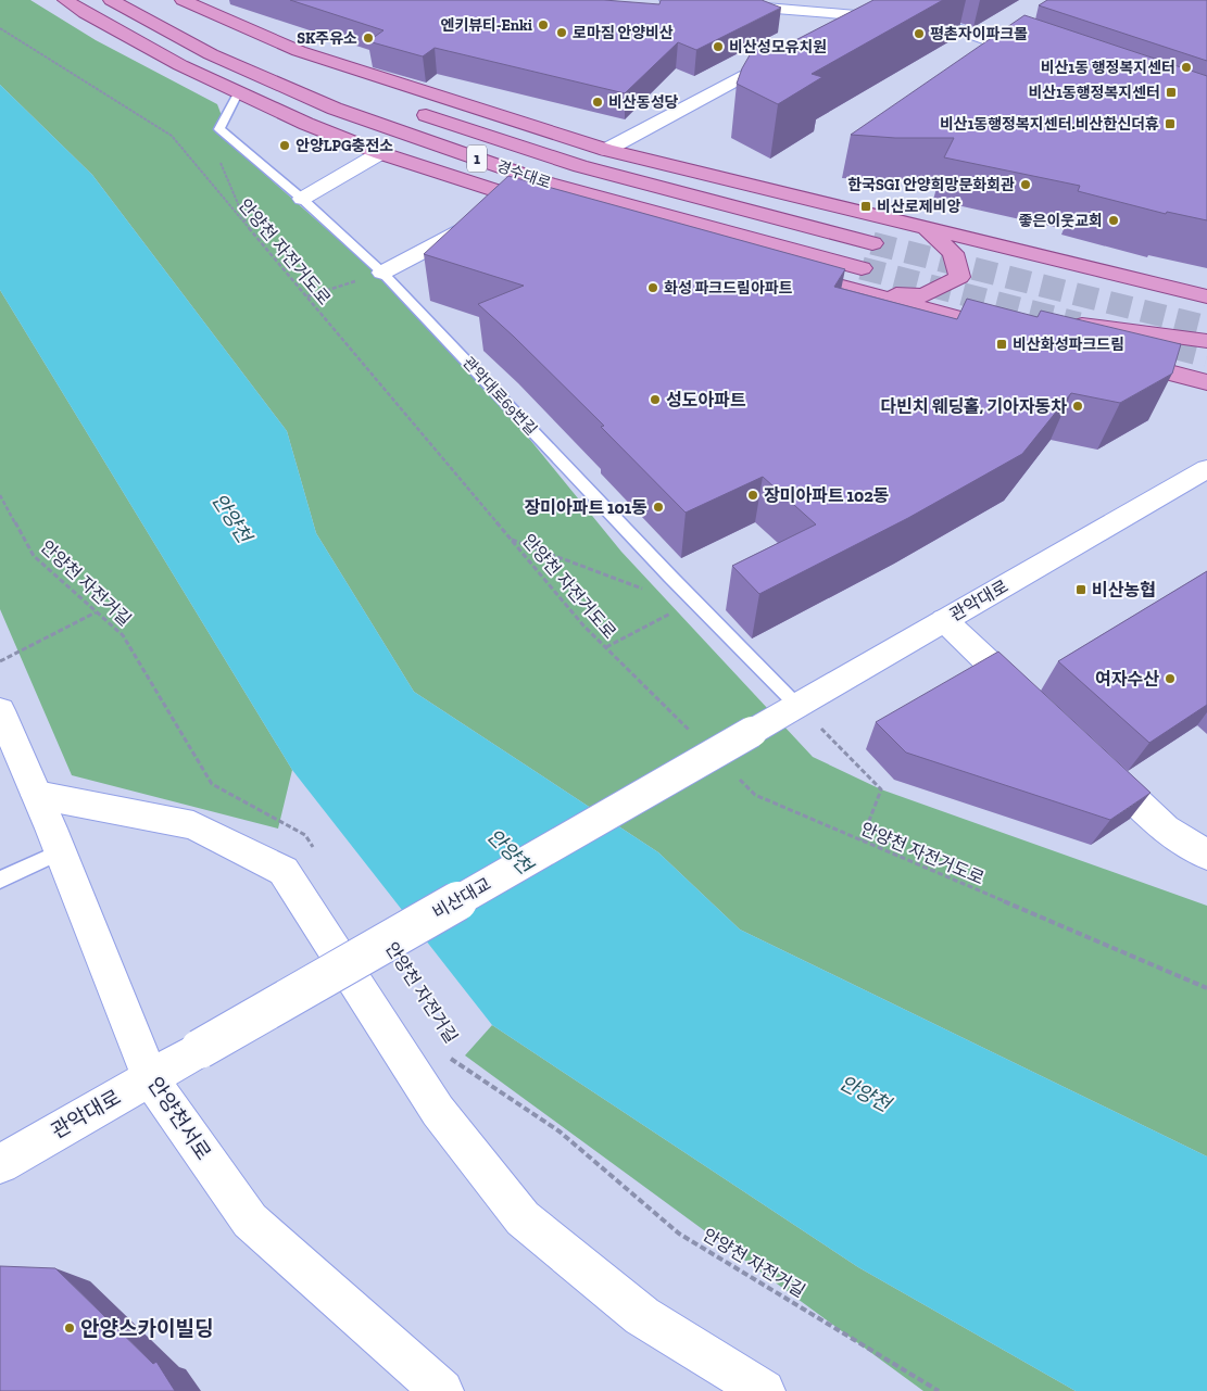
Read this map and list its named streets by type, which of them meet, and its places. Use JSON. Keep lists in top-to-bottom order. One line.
{"streets":{"main road":["1","경수대로"],"street":["관악대로","비산대교","안양천서로"],"lane":["관악대로69번길"],"path":["안양천 자전거도로","안양천 자전거길"]},"crossings":[["관악대로69번길","관악대로"],["관악대로","비산대교"],["관악대로","안양천서로"]],"water":["안양천"],"places":{"other":["엔키뷰티-Enki","로마짐 안양비산","평촌자이파크몰","SK주유소","비산성모유치원","비산1동 행정복지센터","비산동성당","안양LPG충전소","한국SGI 안양희망문화회관","좋은이웃교회","화성 파크드림아파트","성도아파트","다빈치 웨딩홀, 기아자동차","장미아파트 102동","장미아파트 101동","여자수산","안양스카이빌딩"],"transit":["비산1동행정복지센터","비산1동행정복지센터.비산한신더휴","비산로제비앙","비산화성파크드림","비산농협"]}}
